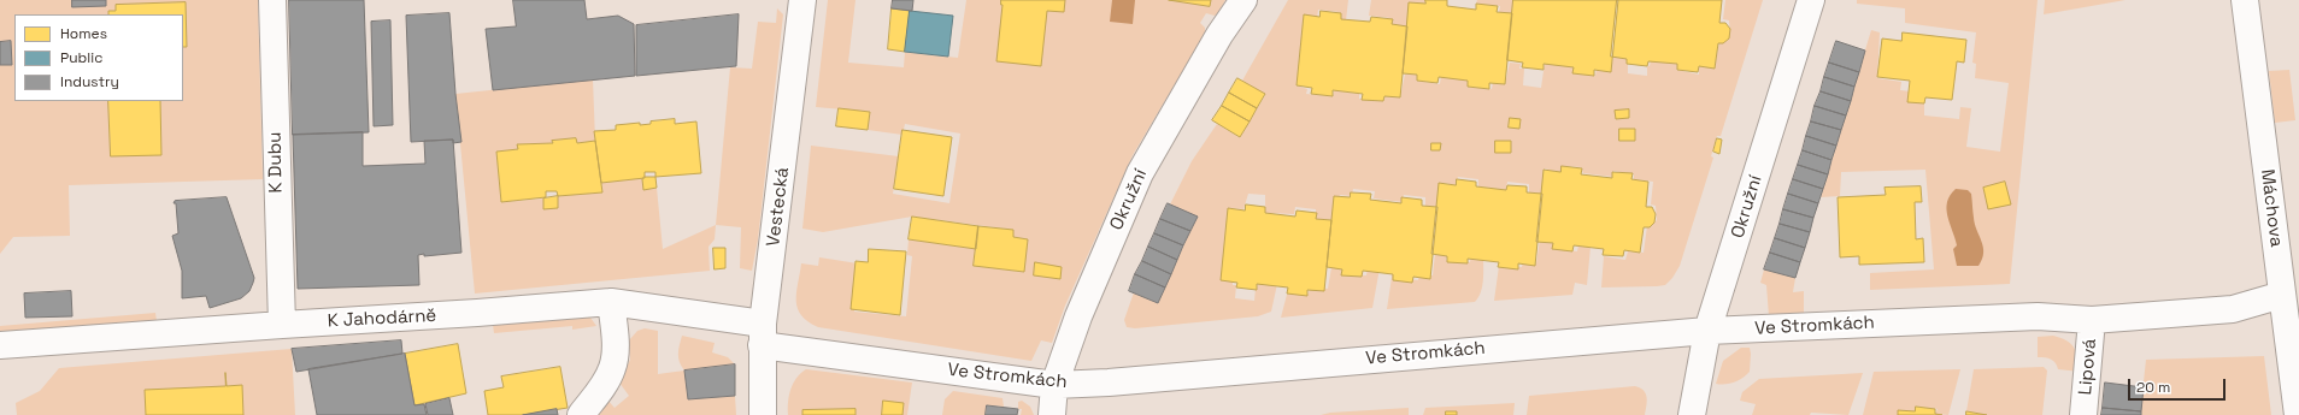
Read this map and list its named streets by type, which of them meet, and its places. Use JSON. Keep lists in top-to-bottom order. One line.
{"streets":{"street":["K Dubu","Okružní","Vestecká","Máchova","K Jahodárně","Ve Stromkách","Lipová"]},"crossings":[["K Dubu","K Jahodárně"],["Okružní","Ve Stromkách"],["Vestecká","K Jahodárně"],["Vestecká","Ve Stromkách"],["Máchova","Ve Stromkách"],["K Jahodárně","Ve Stromkách"],["Ve Stromkách","Lipová"]],"legend":["Homes","Public","Industry"],"scale_bar":"20 m"}
